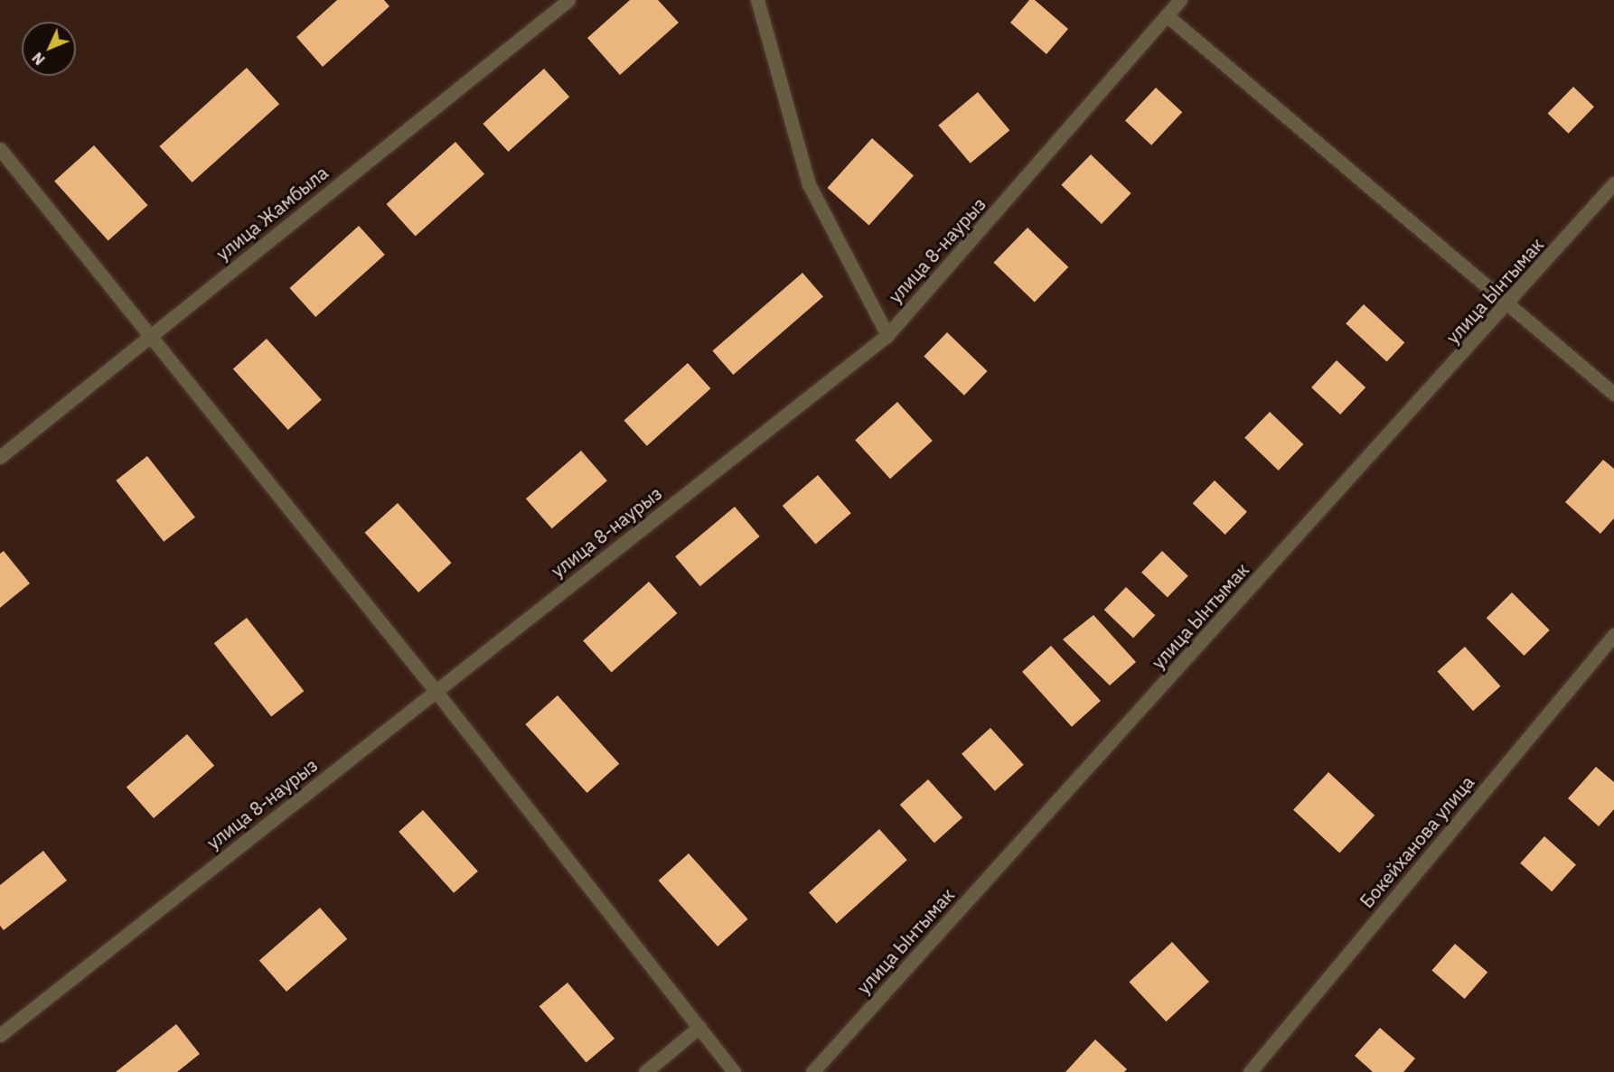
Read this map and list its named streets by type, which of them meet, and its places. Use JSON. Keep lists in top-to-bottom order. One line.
{"streets":{"street":["улица Жамбыла","улица 8-наурыз","улица Ынтымак","Бокейханова улица"]},"north":"bottom left"}
